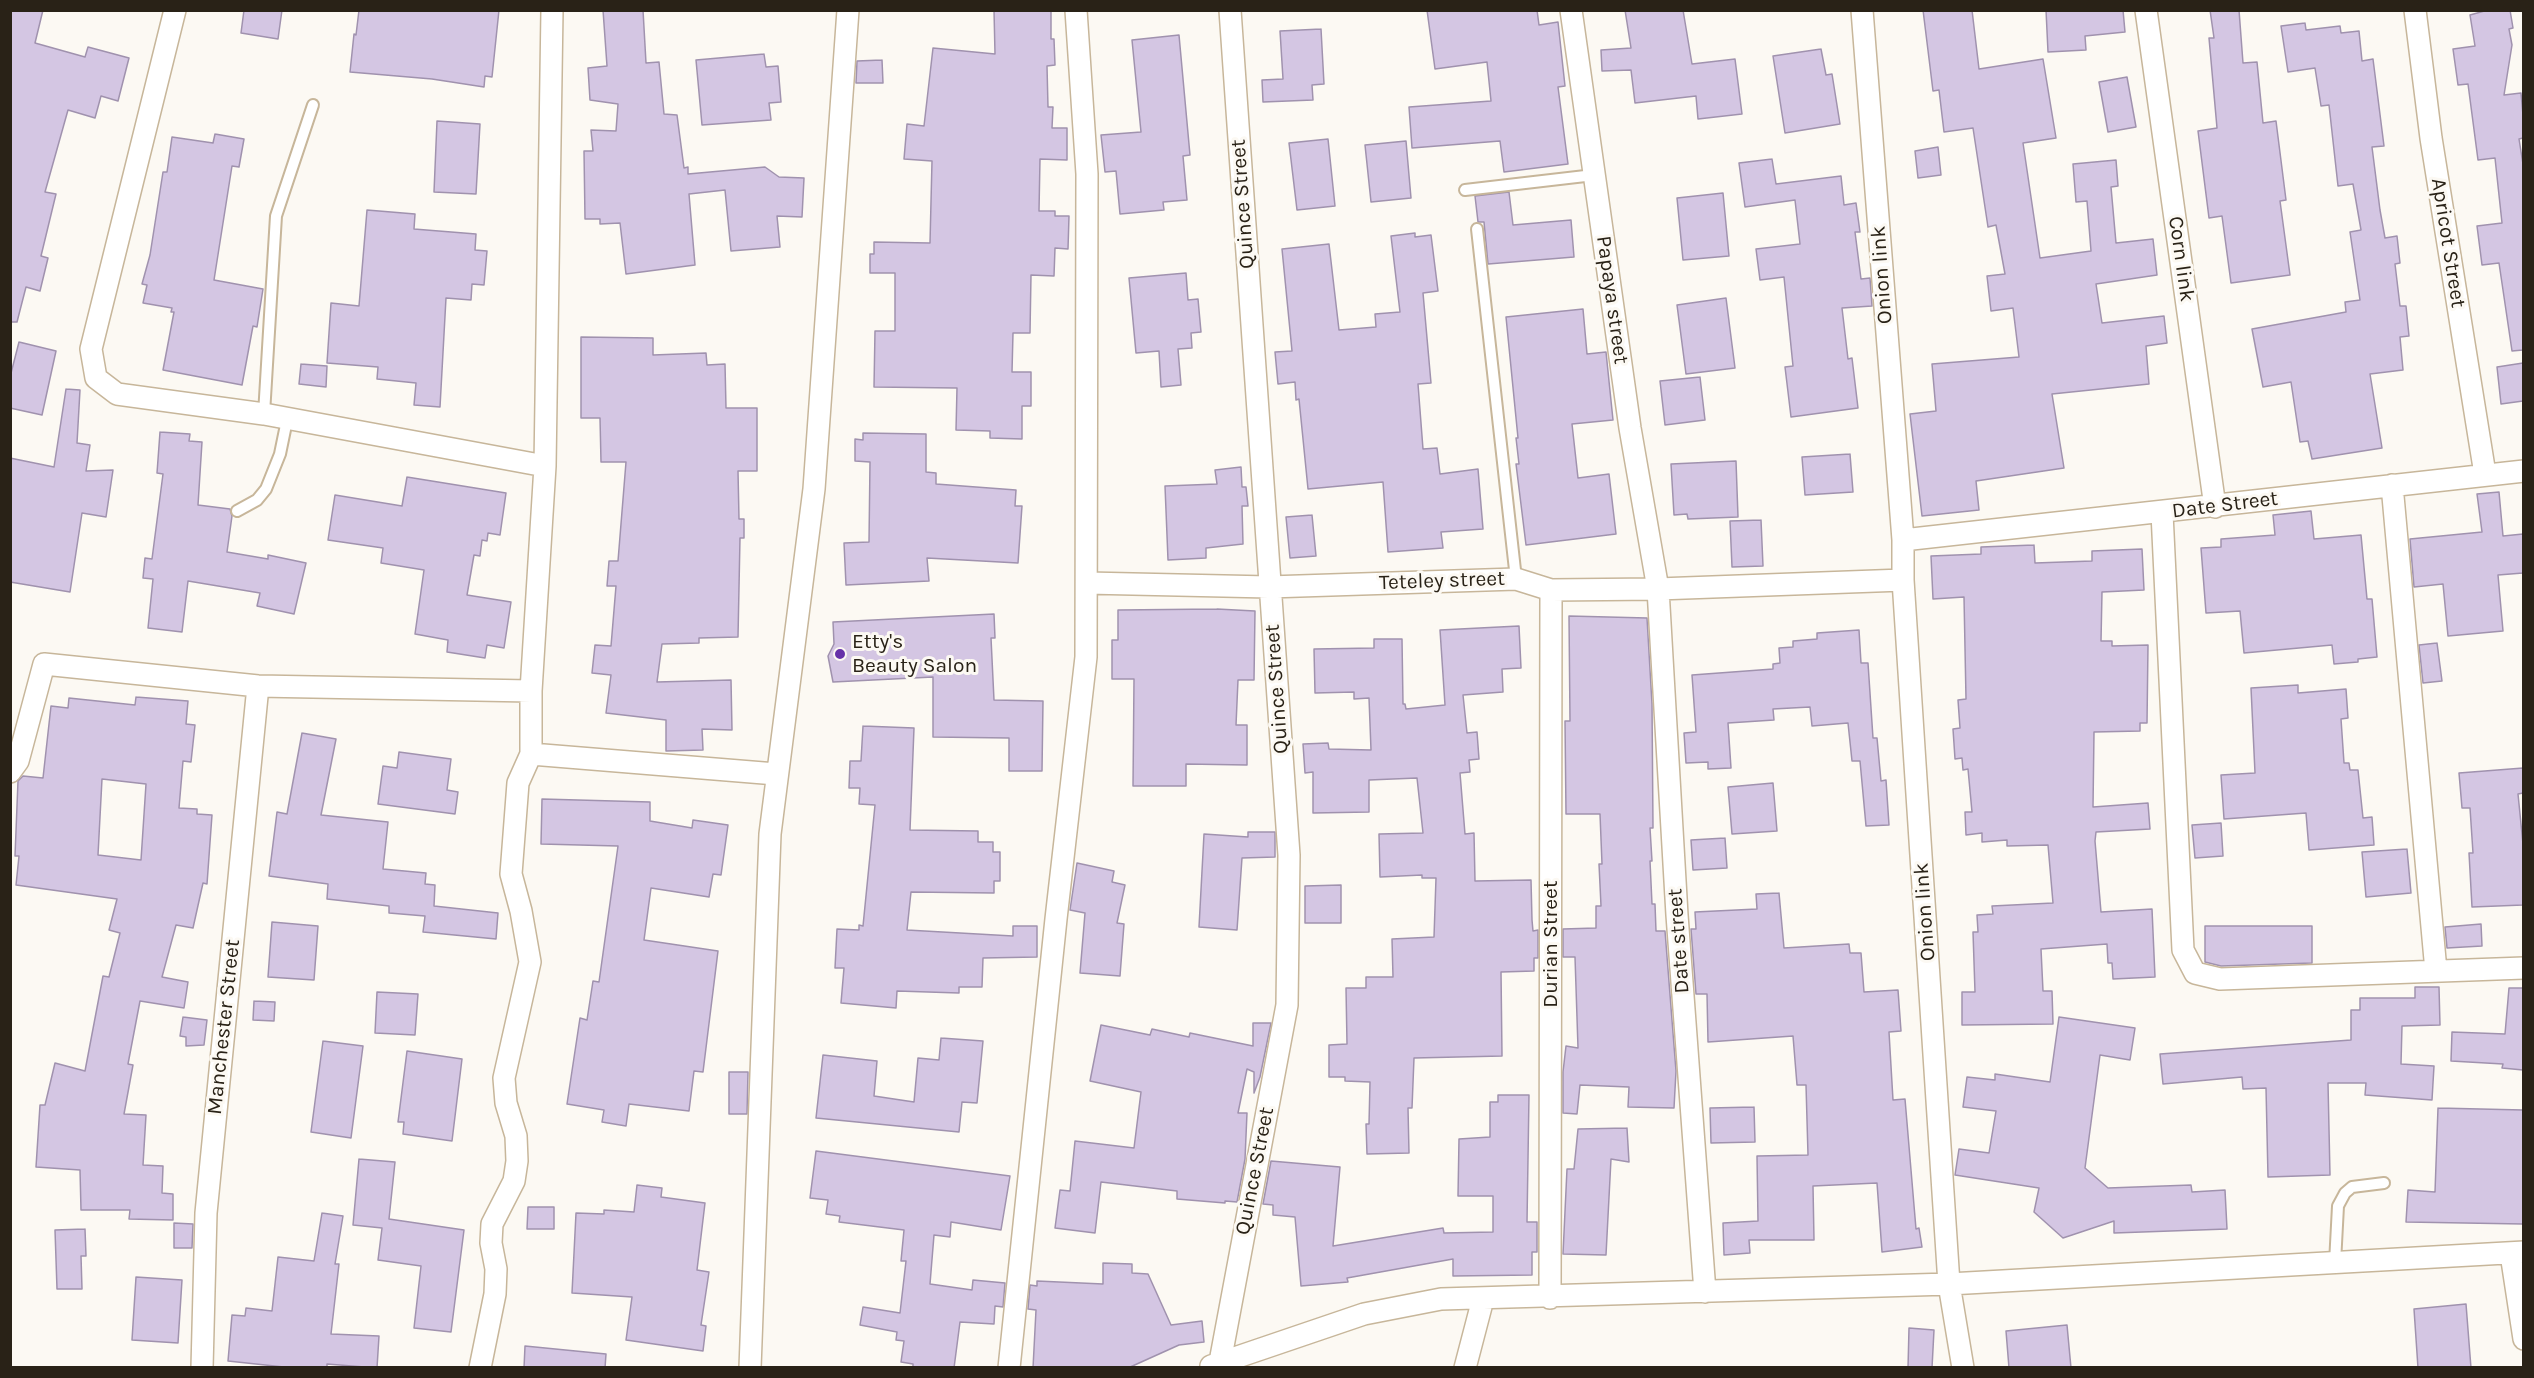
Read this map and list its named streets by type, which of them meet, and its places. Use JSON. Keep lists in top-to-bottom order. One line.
{"streets":{"street":["Quince Street","Apricot Street","Corn link","Onion link","Papaya street","Date Street","Teteley street","Date street","Durian Street","Manchester Street"]},"crossings":[["Quince Street","Teteley street"],["Apricot Street","Date Street"],["Corn link","Date Street"],["Onion link","Date Street"],["Onion link","Teteley street"],["Papaya street","Teteley street"],["Papaya street","Date street"],["Teteley street","Date street"],["Teteley street","Durian Street"]],"places":["Etty's Beauty Salon"]}
